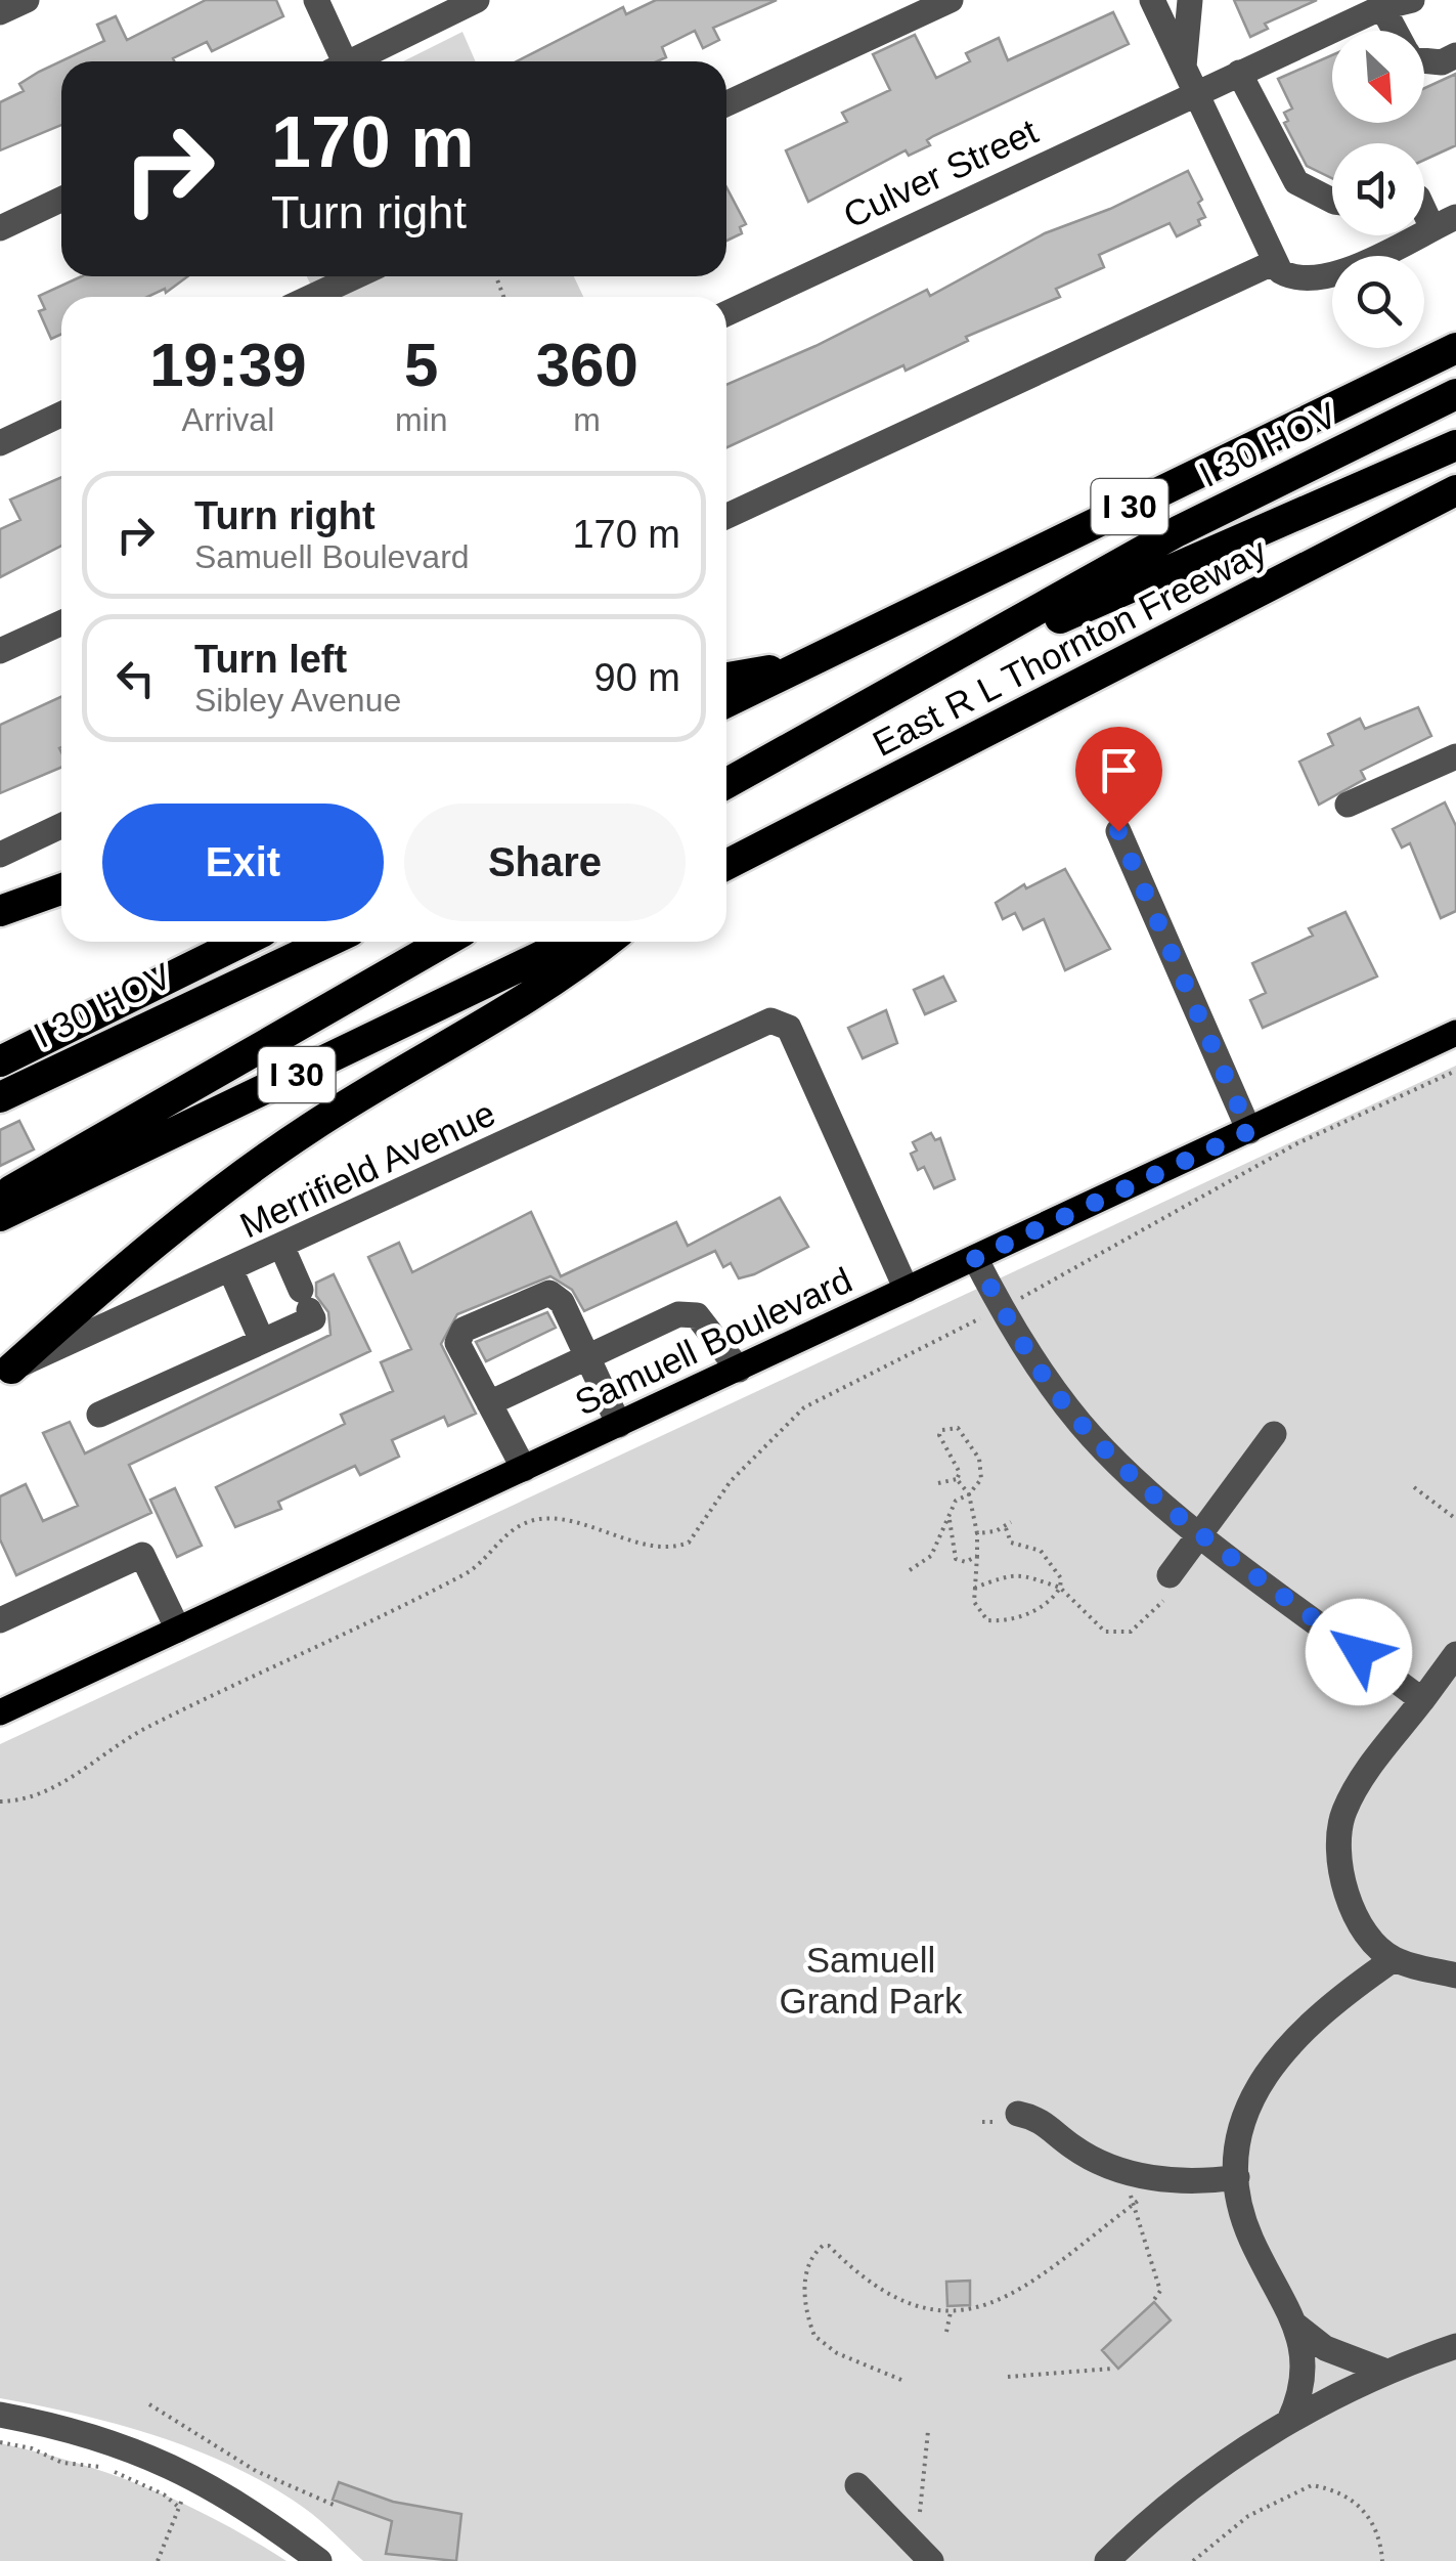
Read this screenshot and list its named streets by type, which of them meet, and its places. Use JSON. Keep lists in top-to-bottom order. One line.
{"streets":{"highway":["I 30 HOV","I 30","East R L Thornton Freeway"],"main road":["Samuell Boulevard"],"street":["Culver Street","Merrifield Avenue"]},"crossings":[["Merrifield Avenue","Samuell Boulevard"]],"parks":["Samuell Grand Park"],"north":"bottom right","page":{"turn":["170 m","Turn right"],"eta":["19:39","Arrival","5","min","360","m"],"list":[{"name":"Turn right","note":"Samuell Boulevard","value":"170 m"},{"name":"Turn left","note":"Sibley Avenue","value":"90 m"}],"buttons":["Exit","Share"]}}
